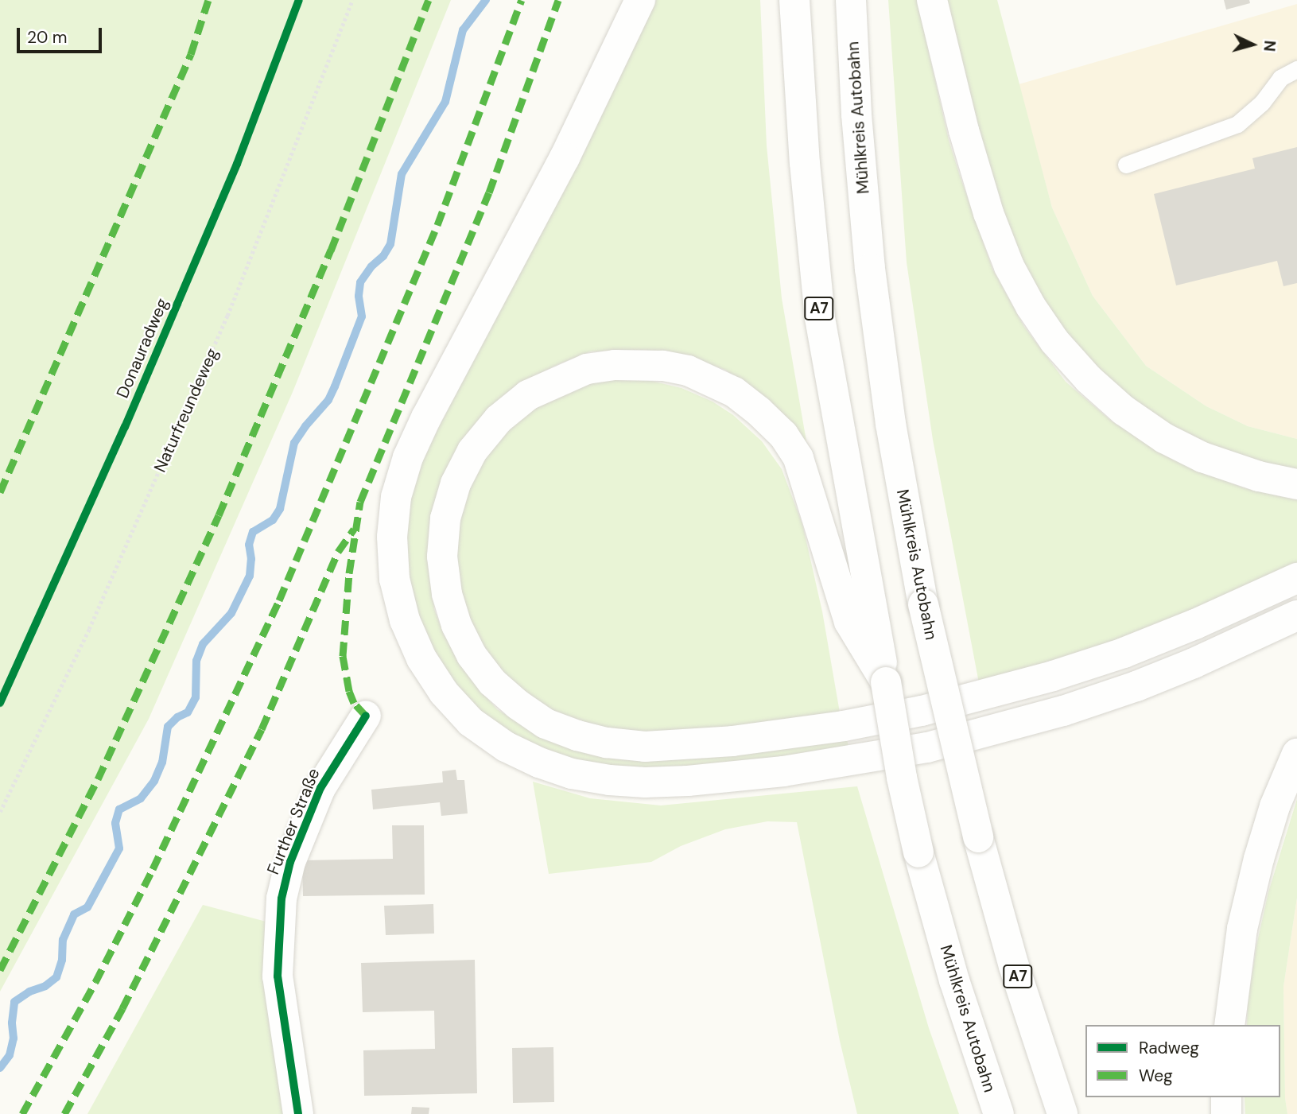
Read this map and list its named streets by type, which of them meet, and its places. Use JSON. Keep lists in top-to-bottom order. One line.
{"streets":{"main road":["Mühlkreis Autobahn","A7","Further Straße"],"path":["Naturfreundeweg"],"cycle path":["Donauradweg"]},"legend":["Radweg","Weg"],"scale_bar":"20 m","north":"right"}
